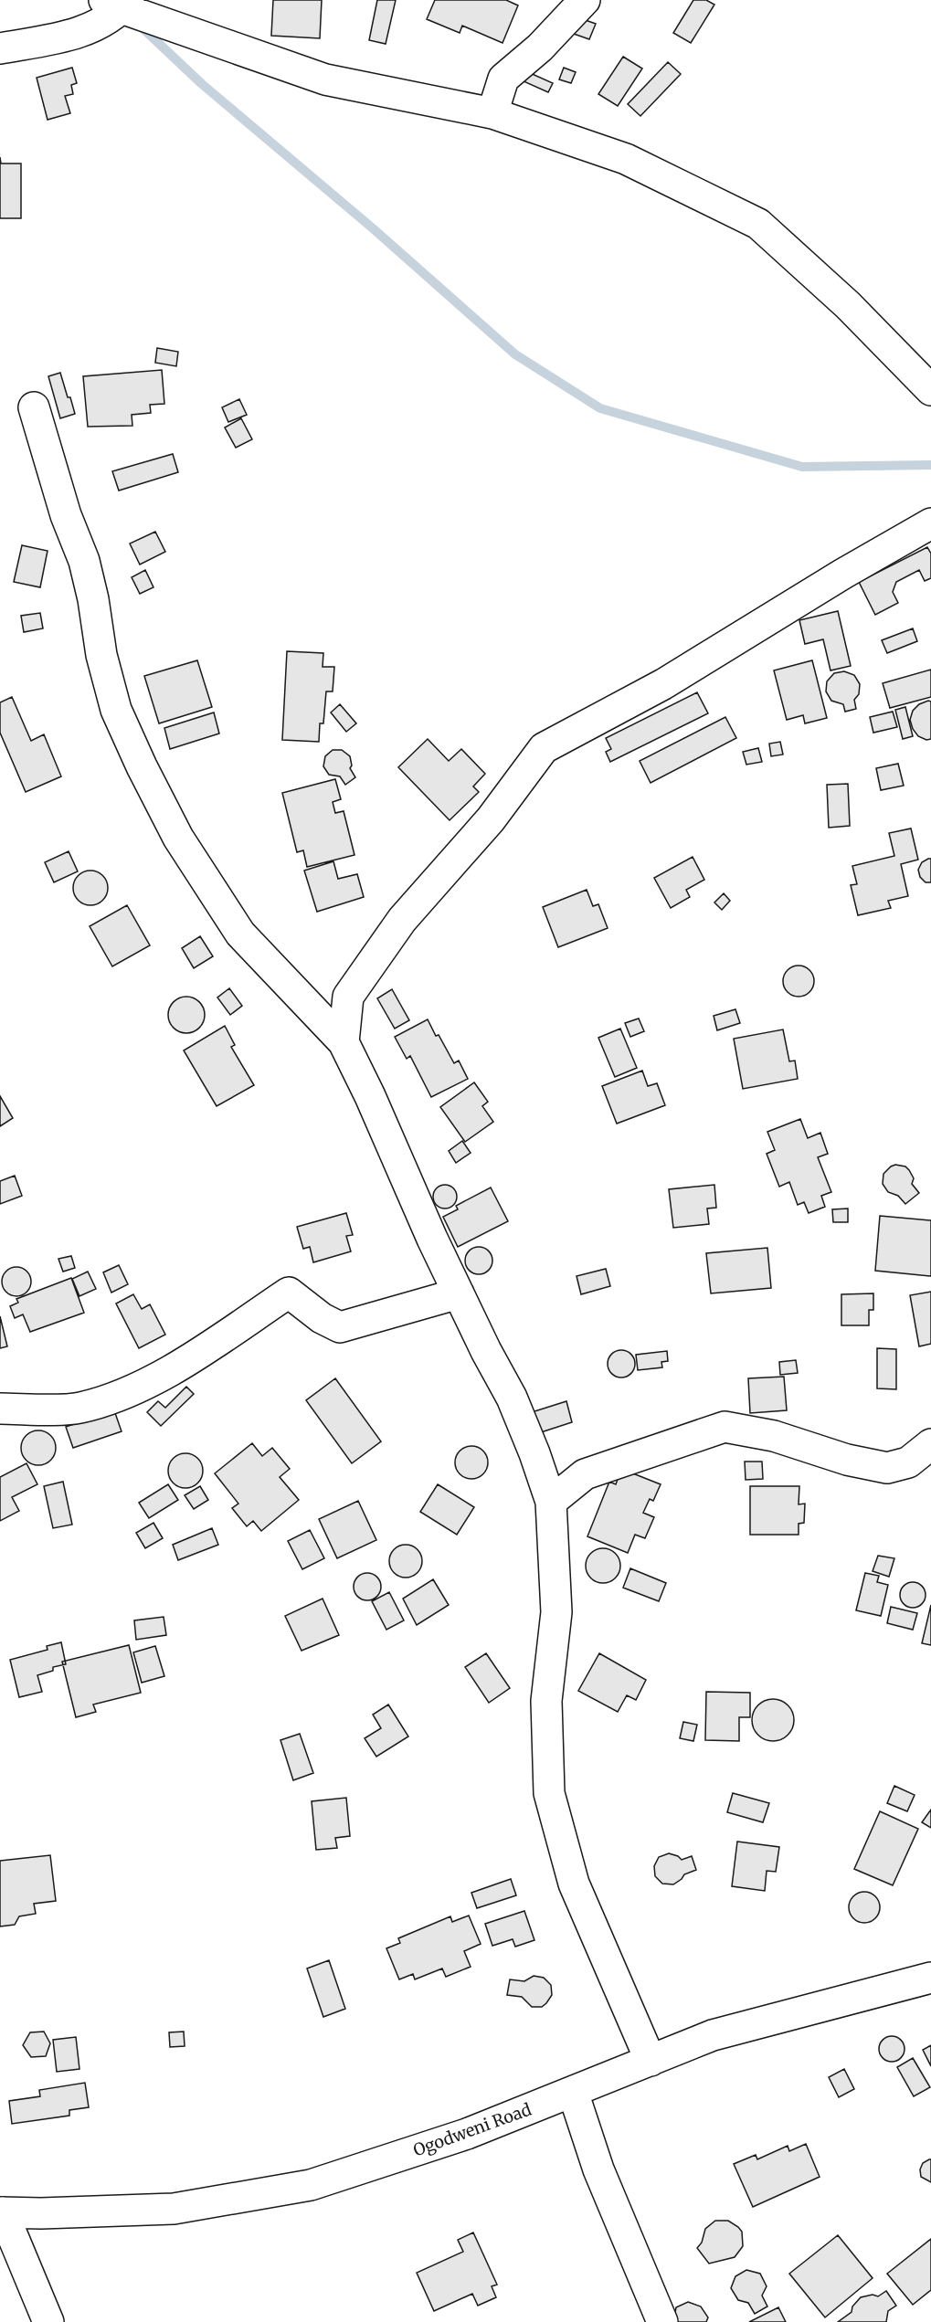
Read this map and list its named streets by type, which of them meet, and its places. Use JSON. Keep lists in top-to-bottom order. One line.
{"streets":{"street":["Ogodweni Road"]}}
